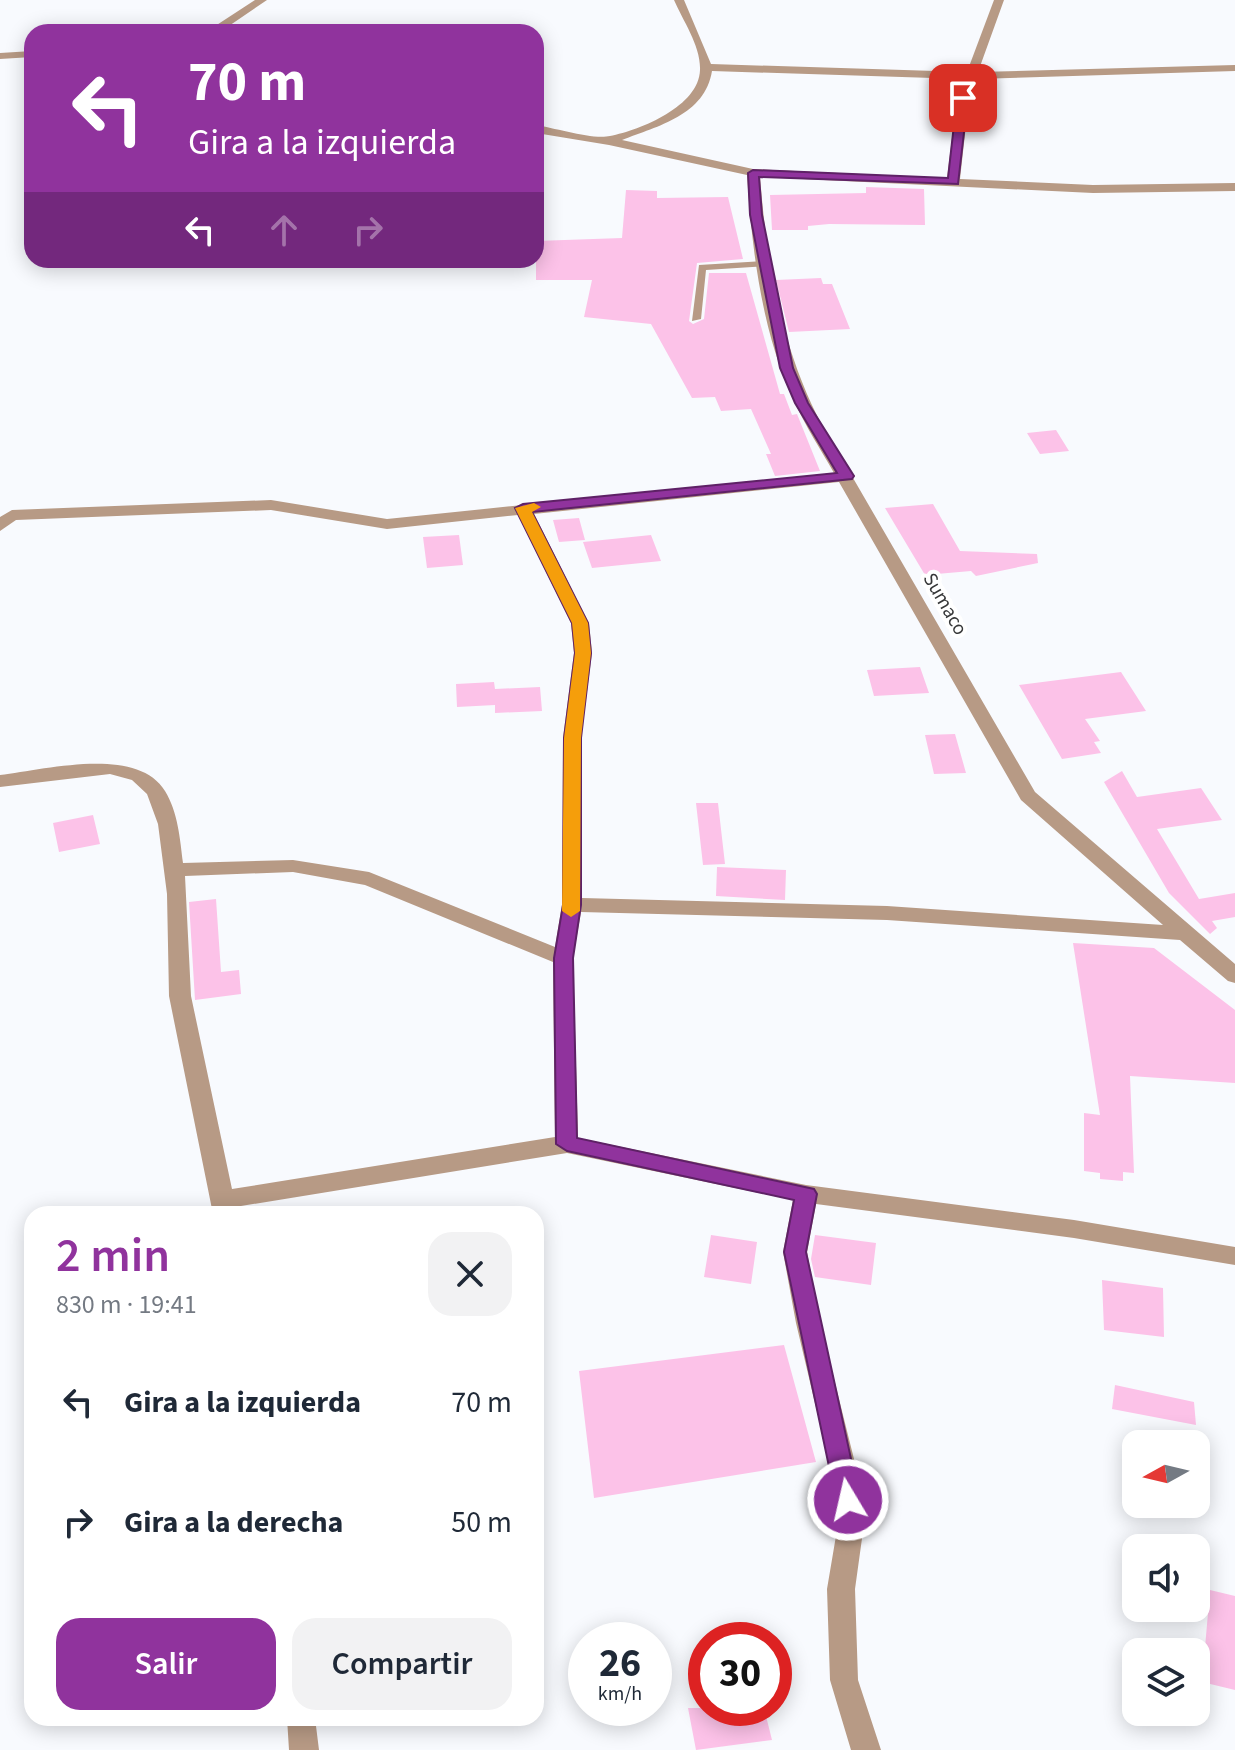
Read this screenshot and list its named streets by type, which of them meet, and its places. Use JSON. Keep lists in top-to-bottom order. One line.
{"streets":{"street":["Sumaco"]},"north":"left","page":{"turn":["70 m","Gira a la izquierda"],"heading":["2 min","830 m · 19:41"],"list":[{"name":"Gira a la izquierda","value":"70 m"},{"name":"Gira a la derecha","value":"50 m"}],"buttons":["Salir","Compartir"],"speed":"26 km/h","limit":"30"}}
